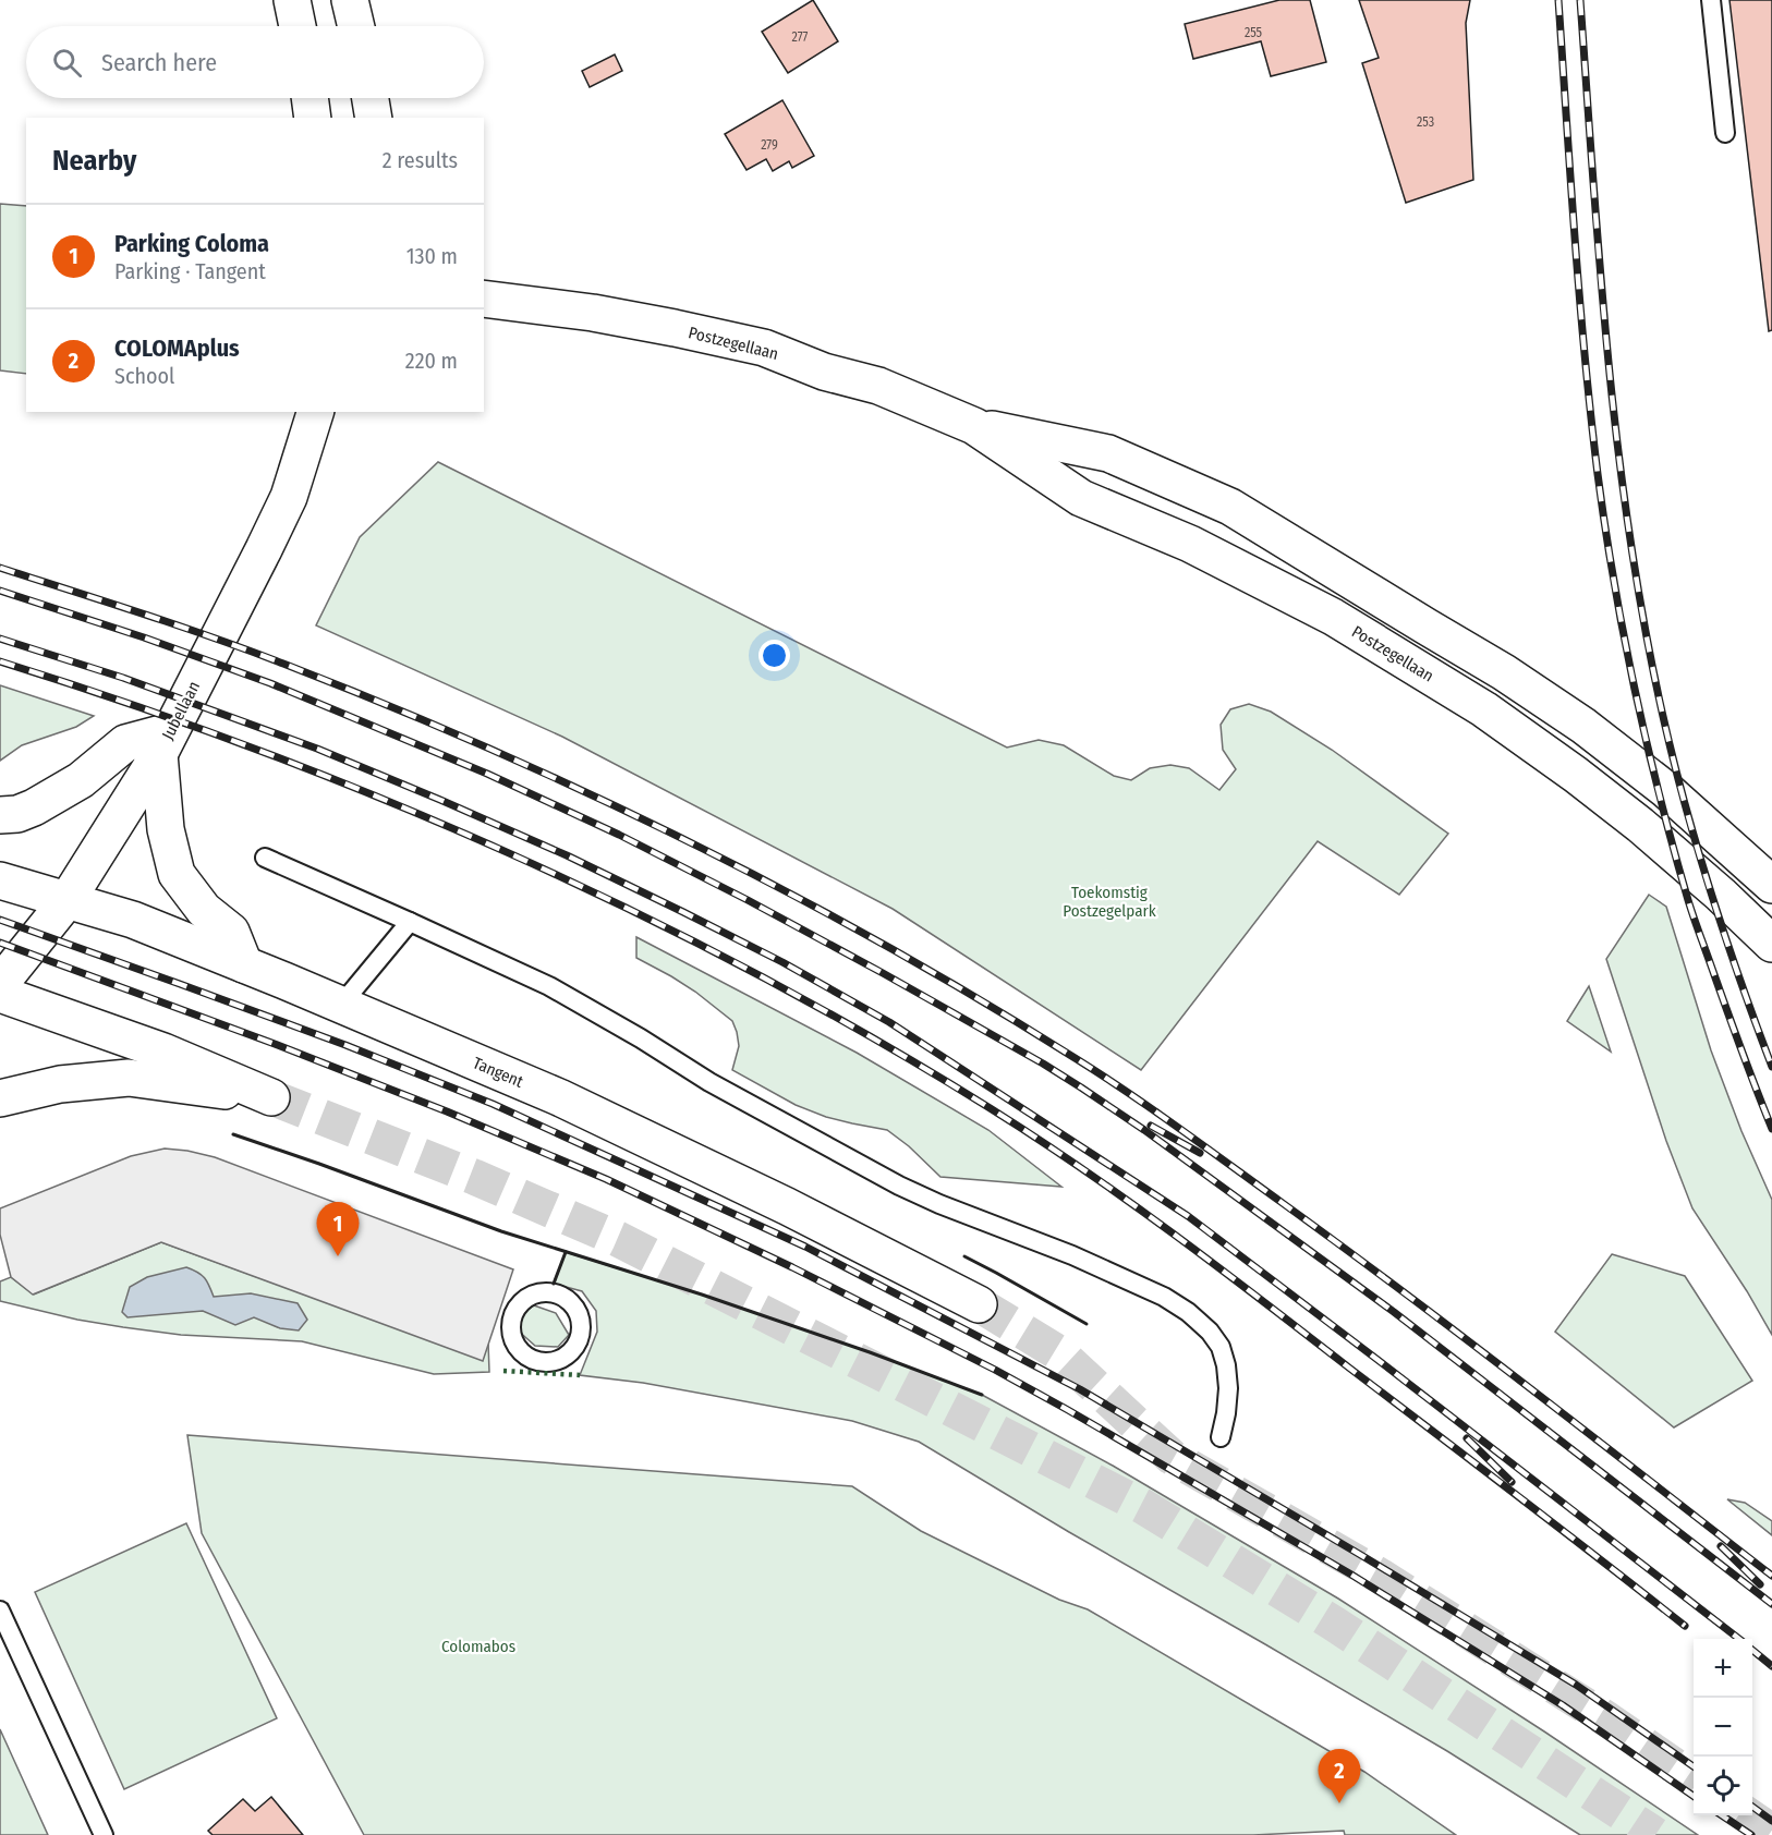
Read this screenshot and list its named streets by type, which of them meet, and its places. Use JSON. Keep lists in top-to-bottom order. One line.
{"streets":{"main road":["Postzegellaan","Jubellaan","Tangent"]},"crossings":[["Jubellaan","Tangent"]],"parks":["Toekomstig Postzegelpark","Colomabos"],"house_numbers":["255","277","253","279"],"page":{"search":"Search here","heading":["Nearby","2 results"],"list":[{"mark":"1","name":"Parking Coloma","note":"Parking · Tangent","value":"130 m"},{"mark":"2","name":"COLOMAplus","note":"School","value":"220 m"}],"pins":["1","2"],"map_buttons":["+","−"]}}
